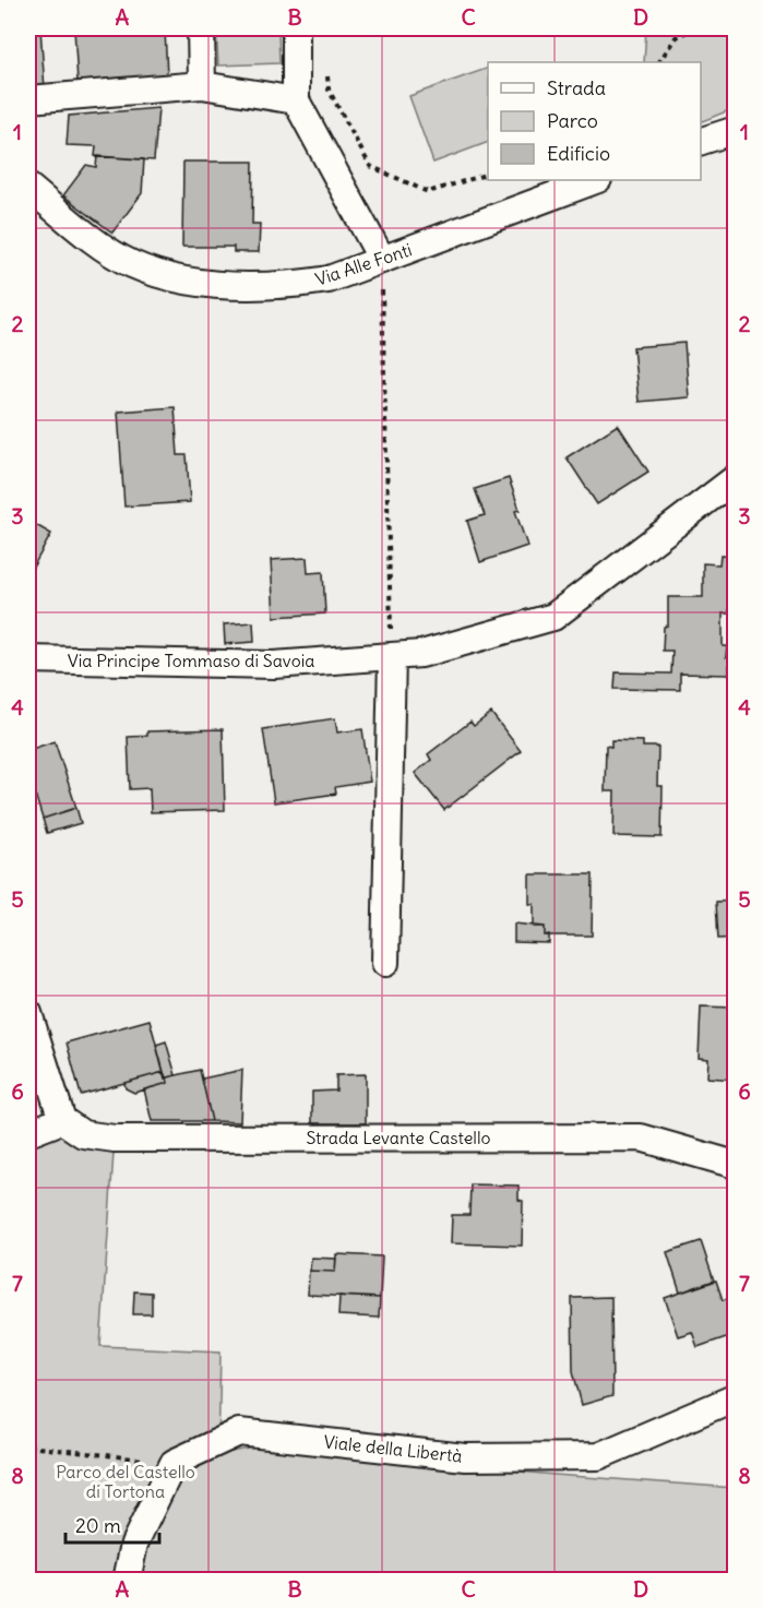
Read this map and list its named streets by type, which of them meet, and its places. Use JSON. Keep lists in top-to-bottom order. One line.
{"streets":{"street":["Via Alle Fonti","Via Principe Tommaso di Savoia","Strada Levante Castello","Viale della Libertà"]},"parks":["Parco del Castello di Tortona"],"legend":["Strada","Parco","Edificio"],"scale_bar":"20 m","grid":{"columns":["A","B","C","D"],"rows":["1","2","3","4","5","6","7","8"]}}
